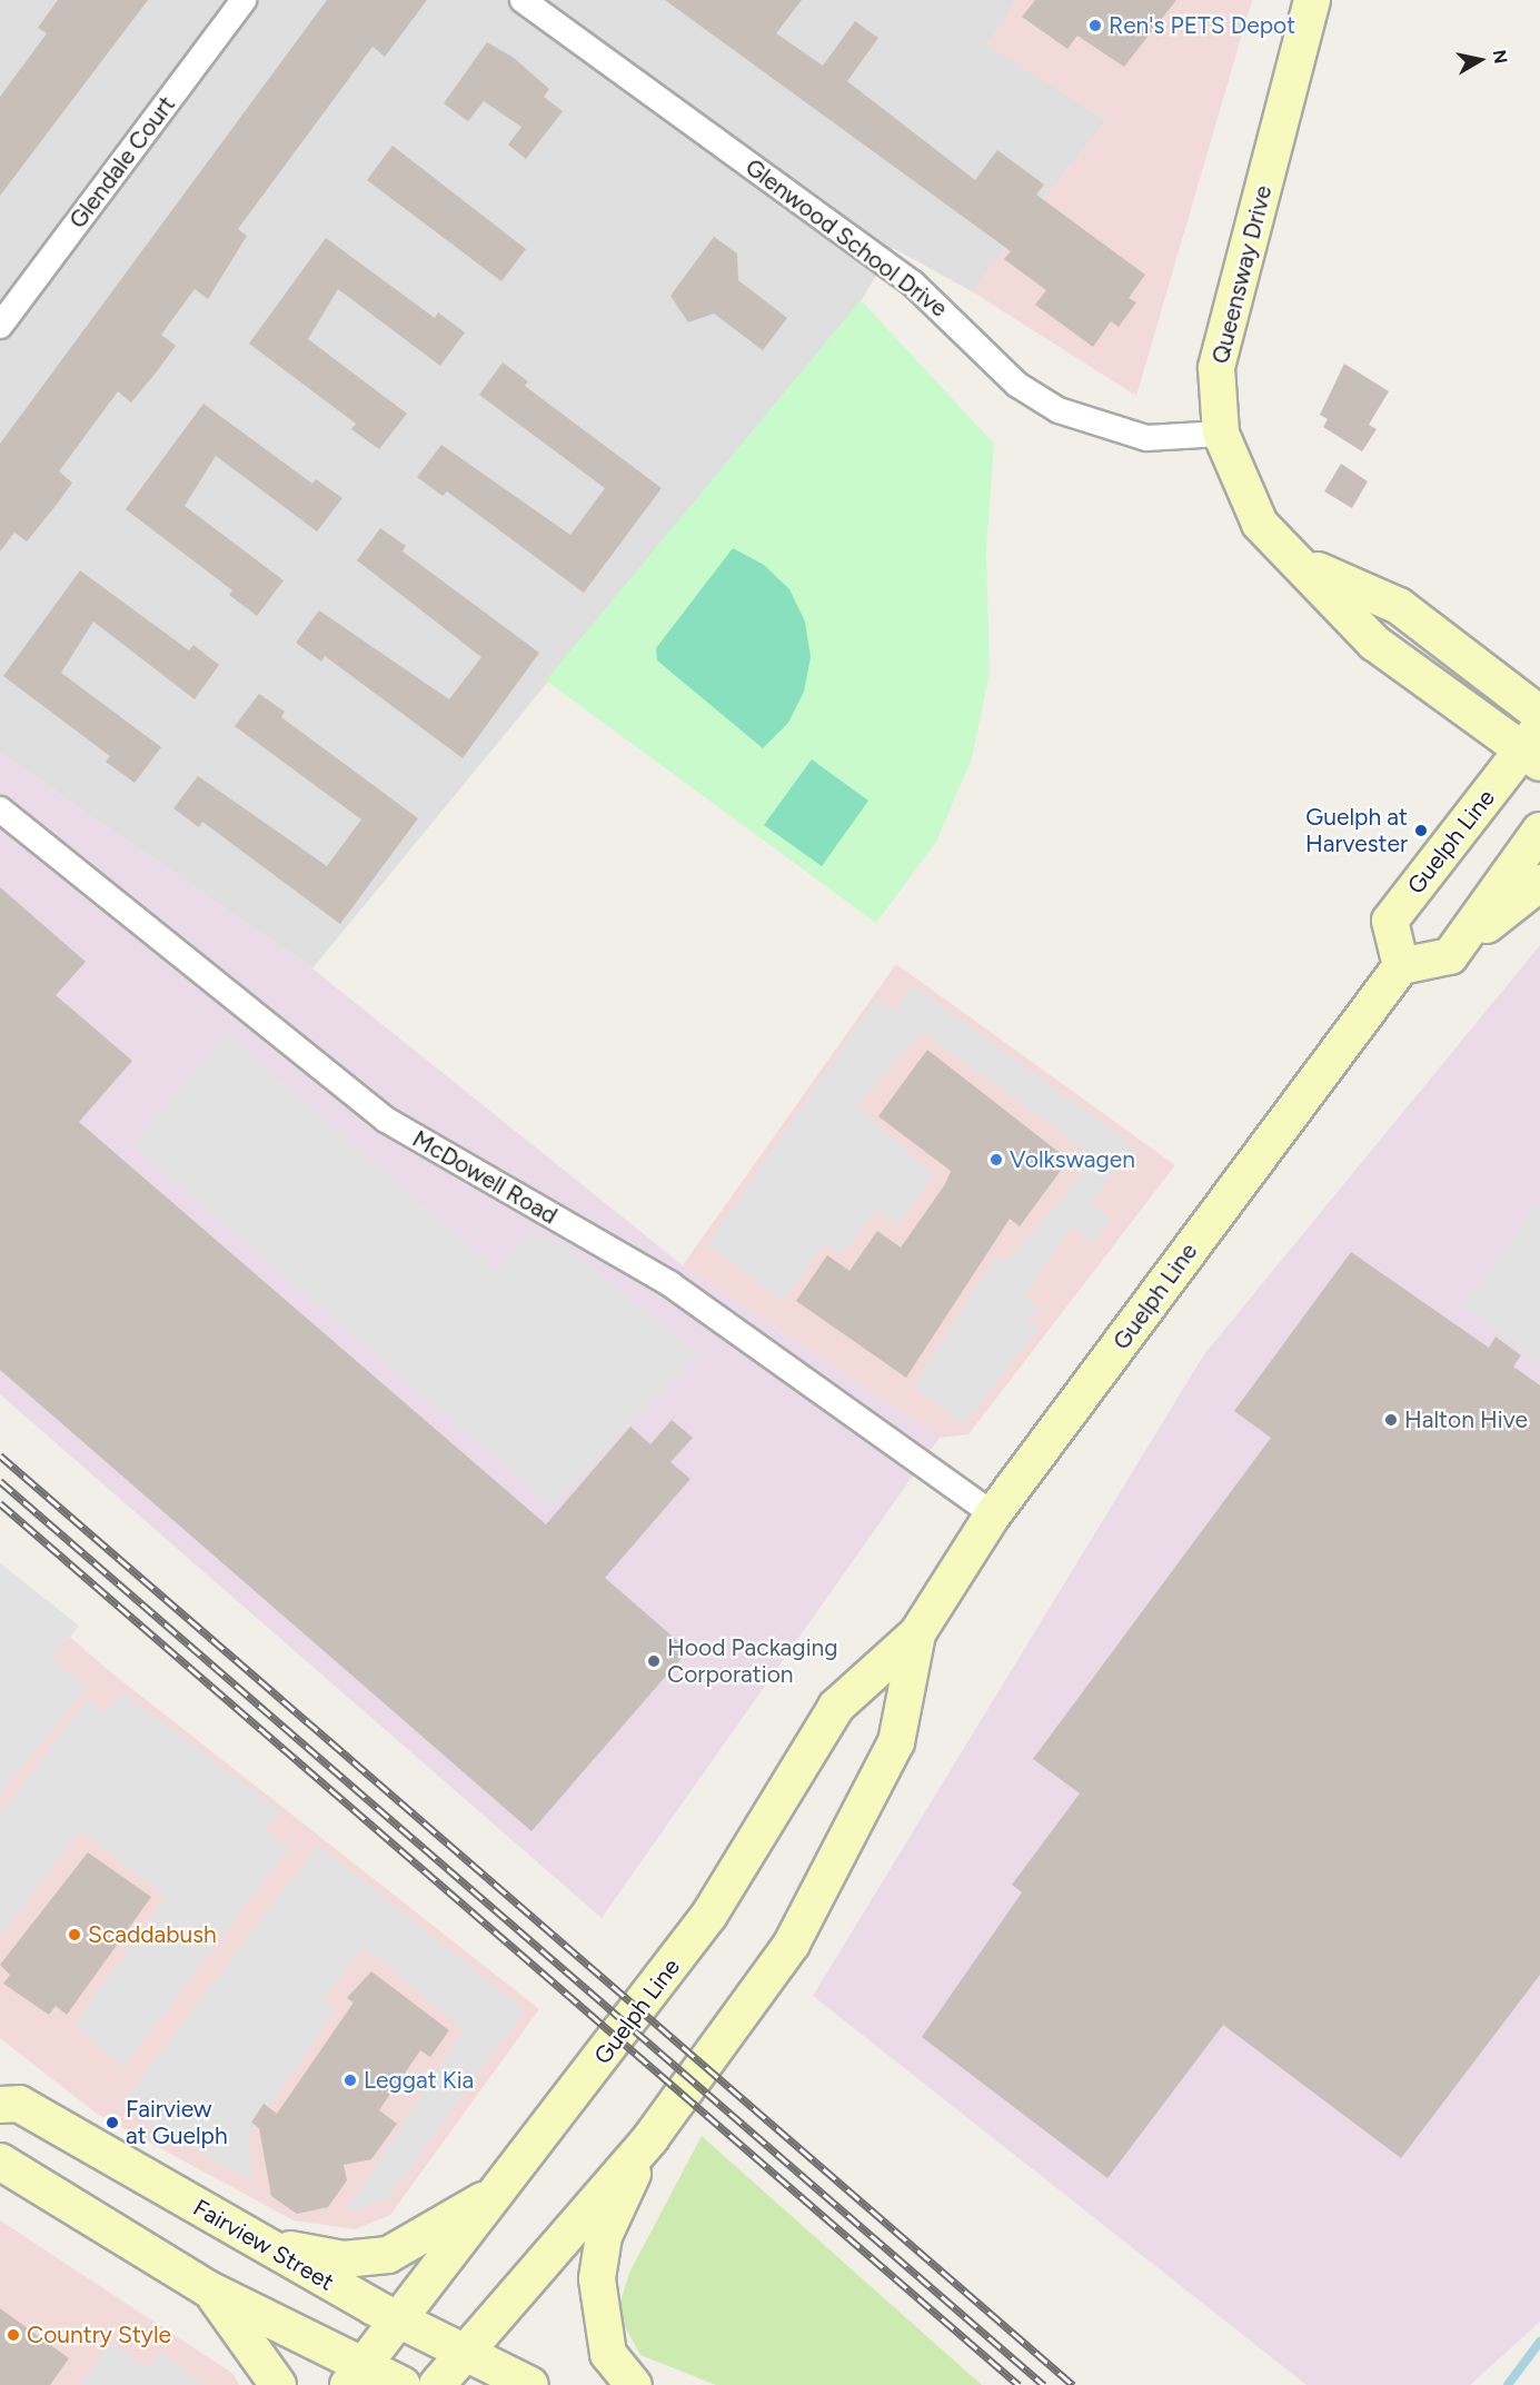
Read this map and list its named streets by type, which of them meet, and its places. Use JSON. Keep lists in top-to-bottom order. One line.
{"streets":{"main road":["Queensway Drive","Guelph Line","Fairview Street"],"street":["Glendale Court","Glenwood School Drive","McDowell Road"]},"crossings":[["Glenwood School Drive","Queensway Drive"],["Queensway Drive","Guelph Line"],["Guelph Line","McDowell Road"],["Guelph Line","Fairview Street"]],"places":["Ren's PETS Depot","Guelph at Harvester","Volkswagen","Halton Hive","Hood Packaging Corporation","Scaddabush","Leggat Kia","Fairview at Guelph","Country Style"],"north":"right"}
